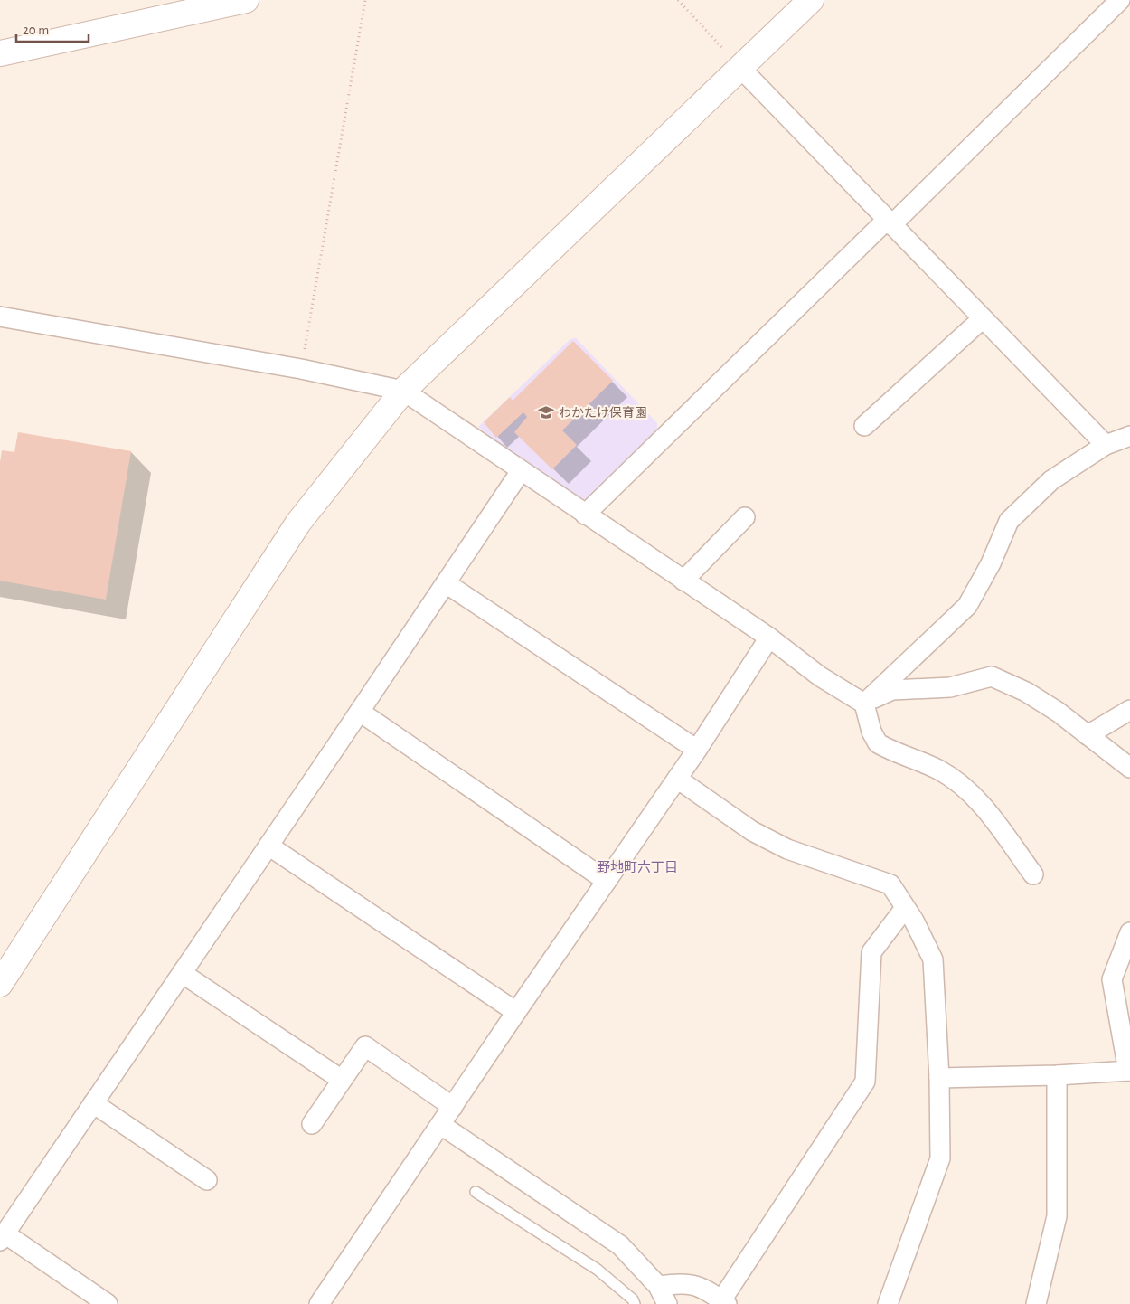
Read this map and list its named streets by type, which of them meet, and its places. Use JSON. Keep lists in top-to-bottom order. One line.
{"districts":["野地町六丁目"],"places":{"school or university":["わかたけ保育園"]},"scale_bar":"20 m"}
